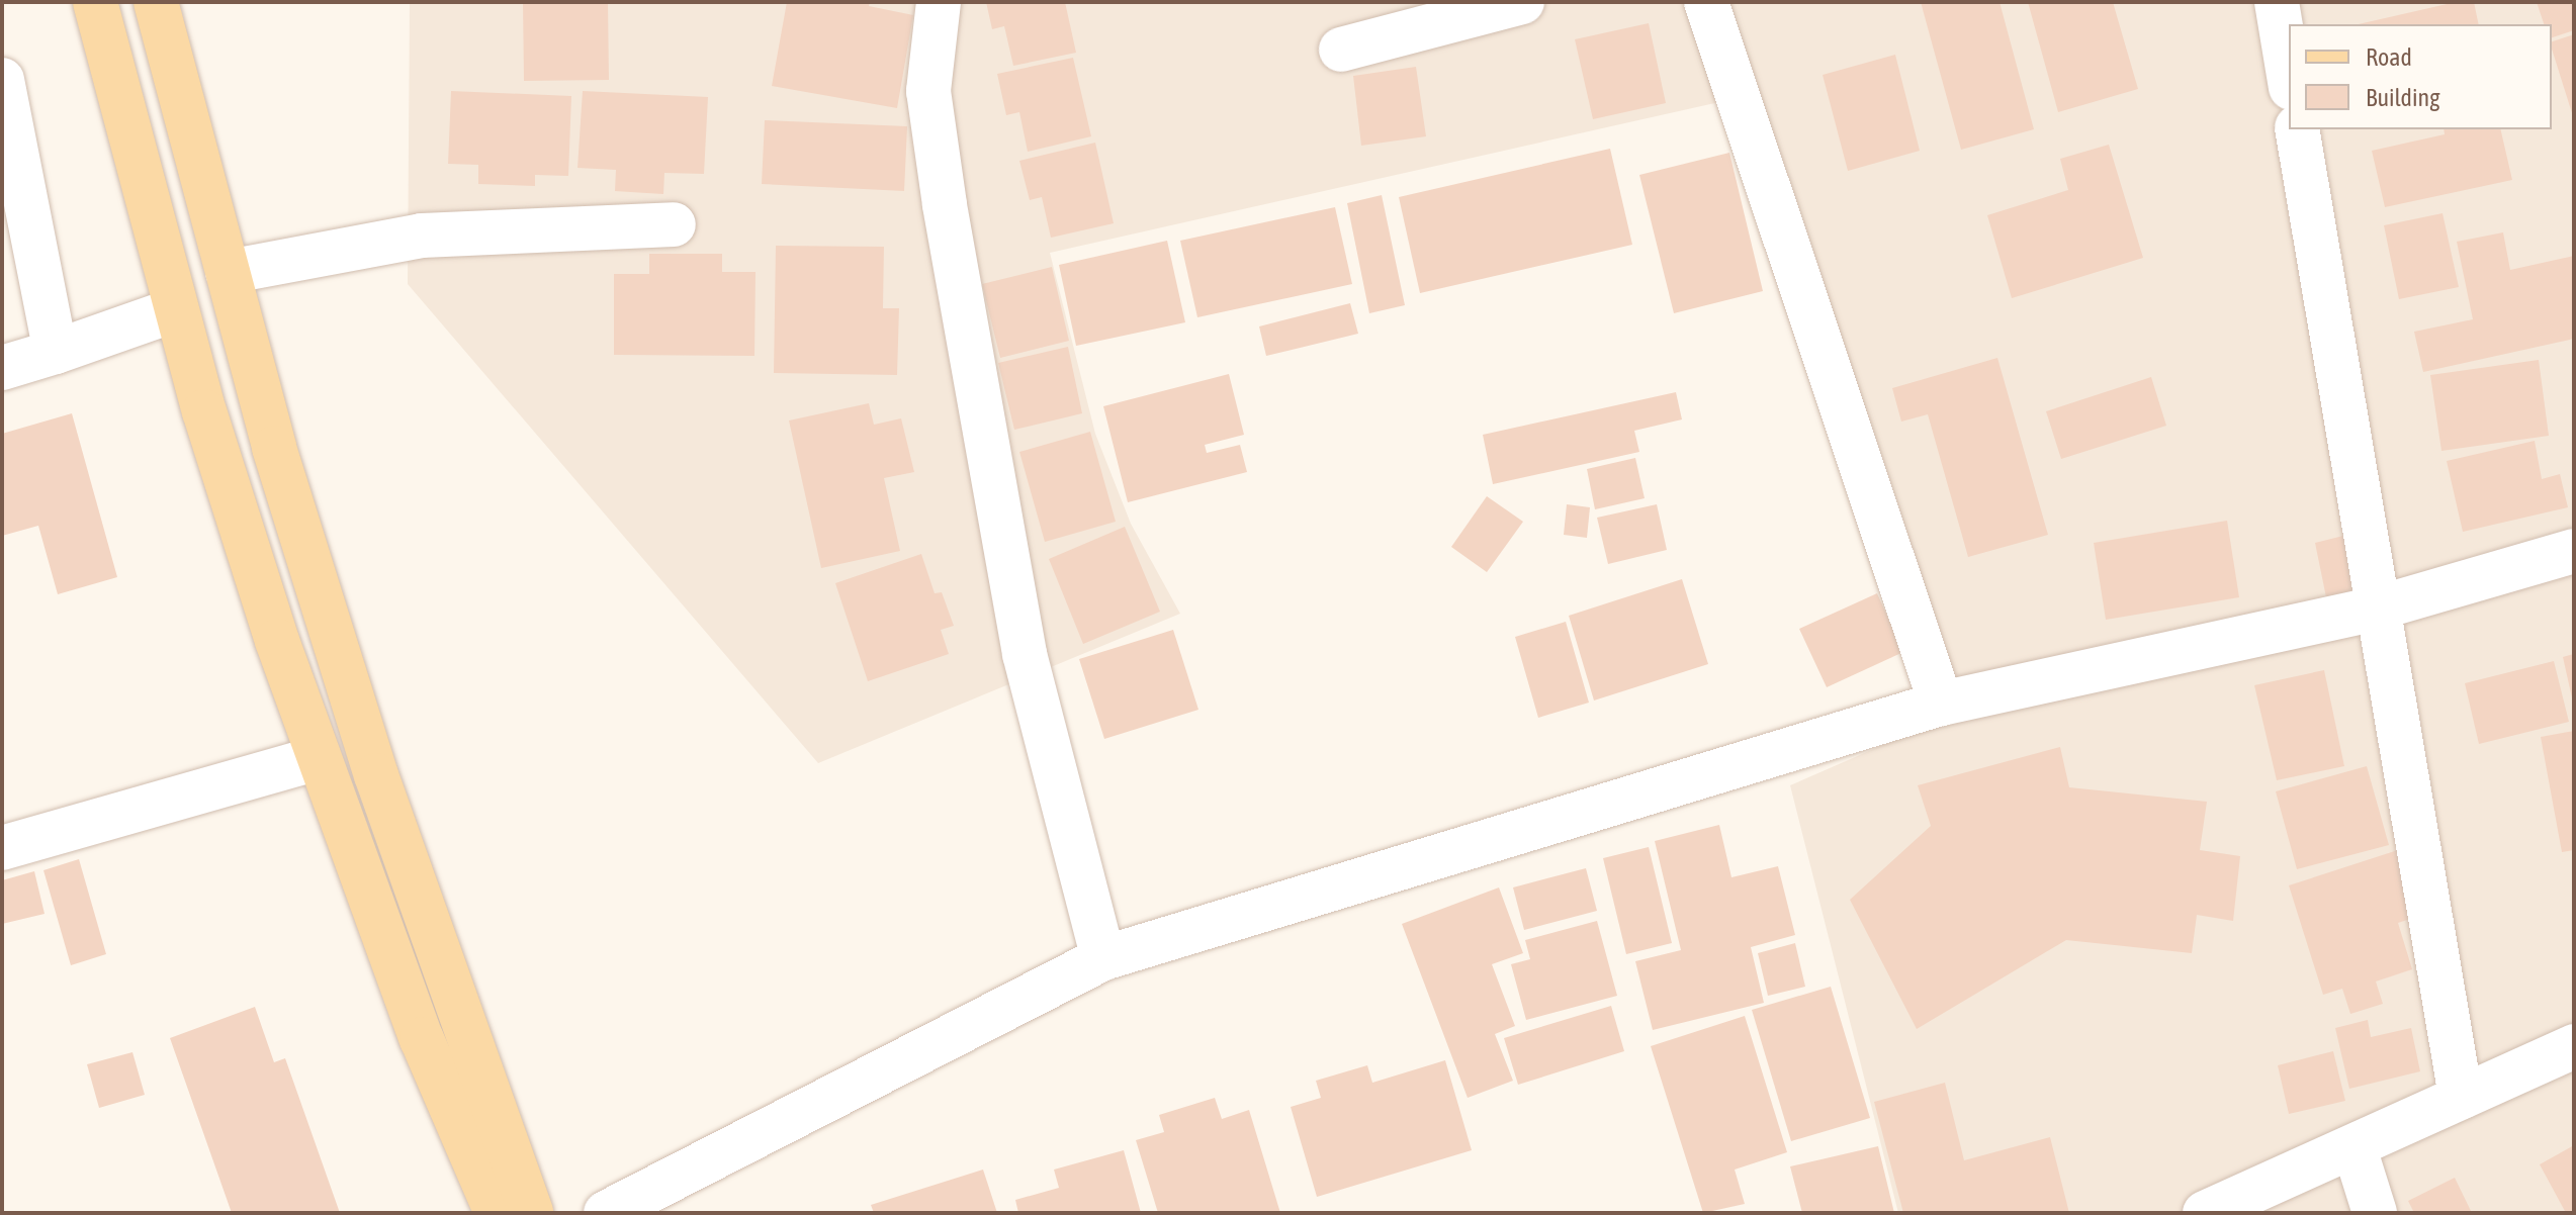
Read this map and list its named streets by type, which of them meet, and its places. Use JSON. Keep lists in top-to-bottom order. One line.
{"legend":["Road","Building"]}
